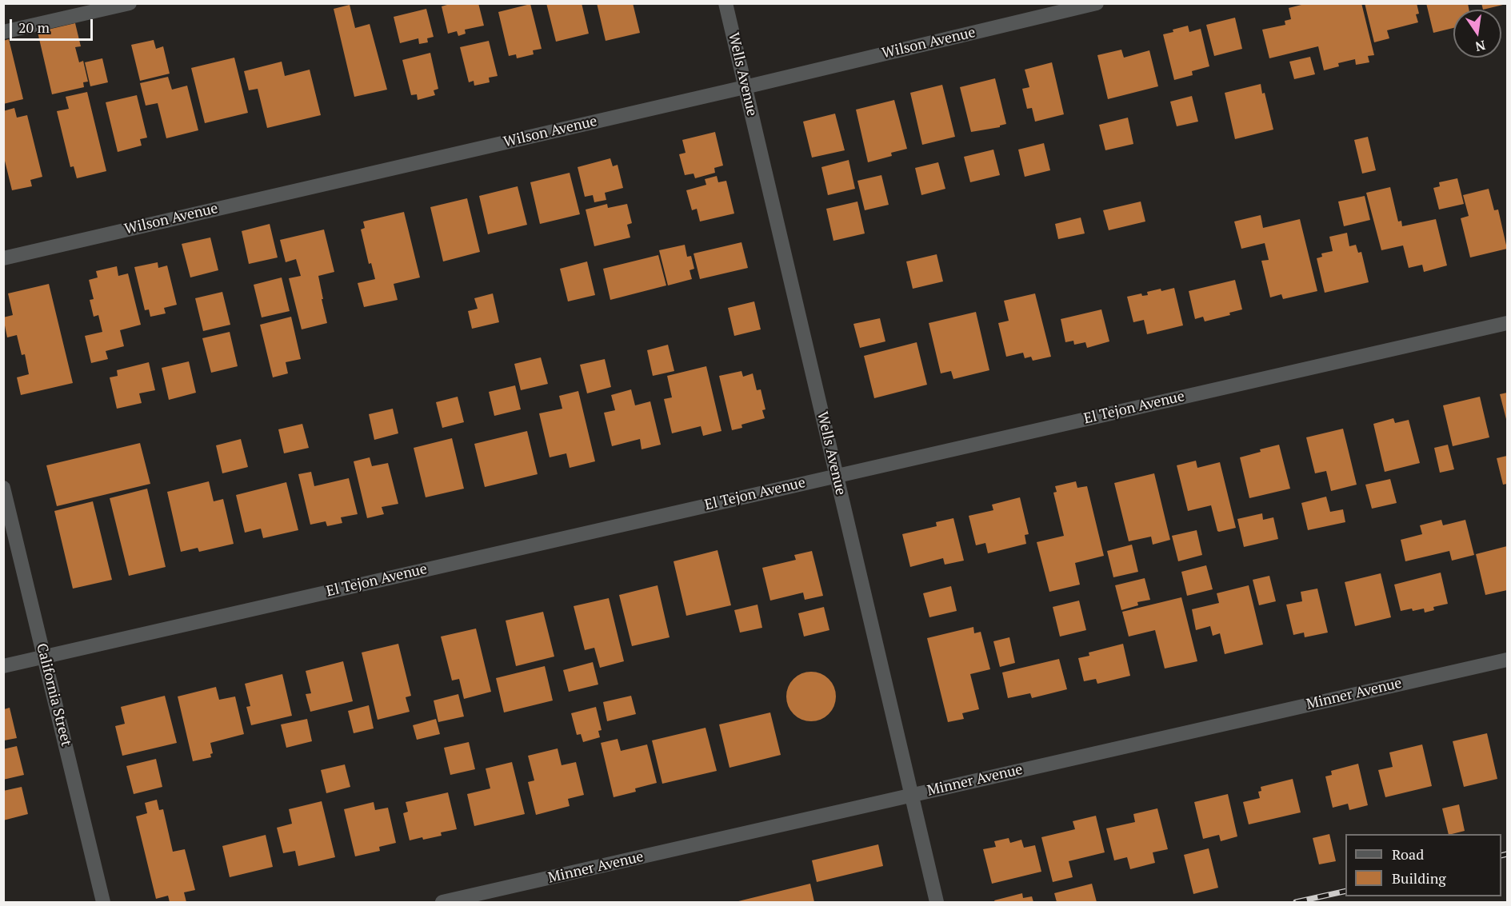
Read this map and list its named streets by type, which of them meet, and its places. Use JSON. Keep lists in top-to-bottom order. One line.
{"streets":{"street":["Wilson Avenue","Wells Avenue","El Tejon Avenue","Minner Avenue","California Street"]},"crossings":[["Wilson Avenue","Wells Avenue"],["Wells Avenue","El Tejon Avenue"],["Wells Avenue","Minner Avenue"],["El Tejon Avenue","California Street"]],"legend":["Road","Building"],"scale_bar":"20 m","north":"bottom"}
